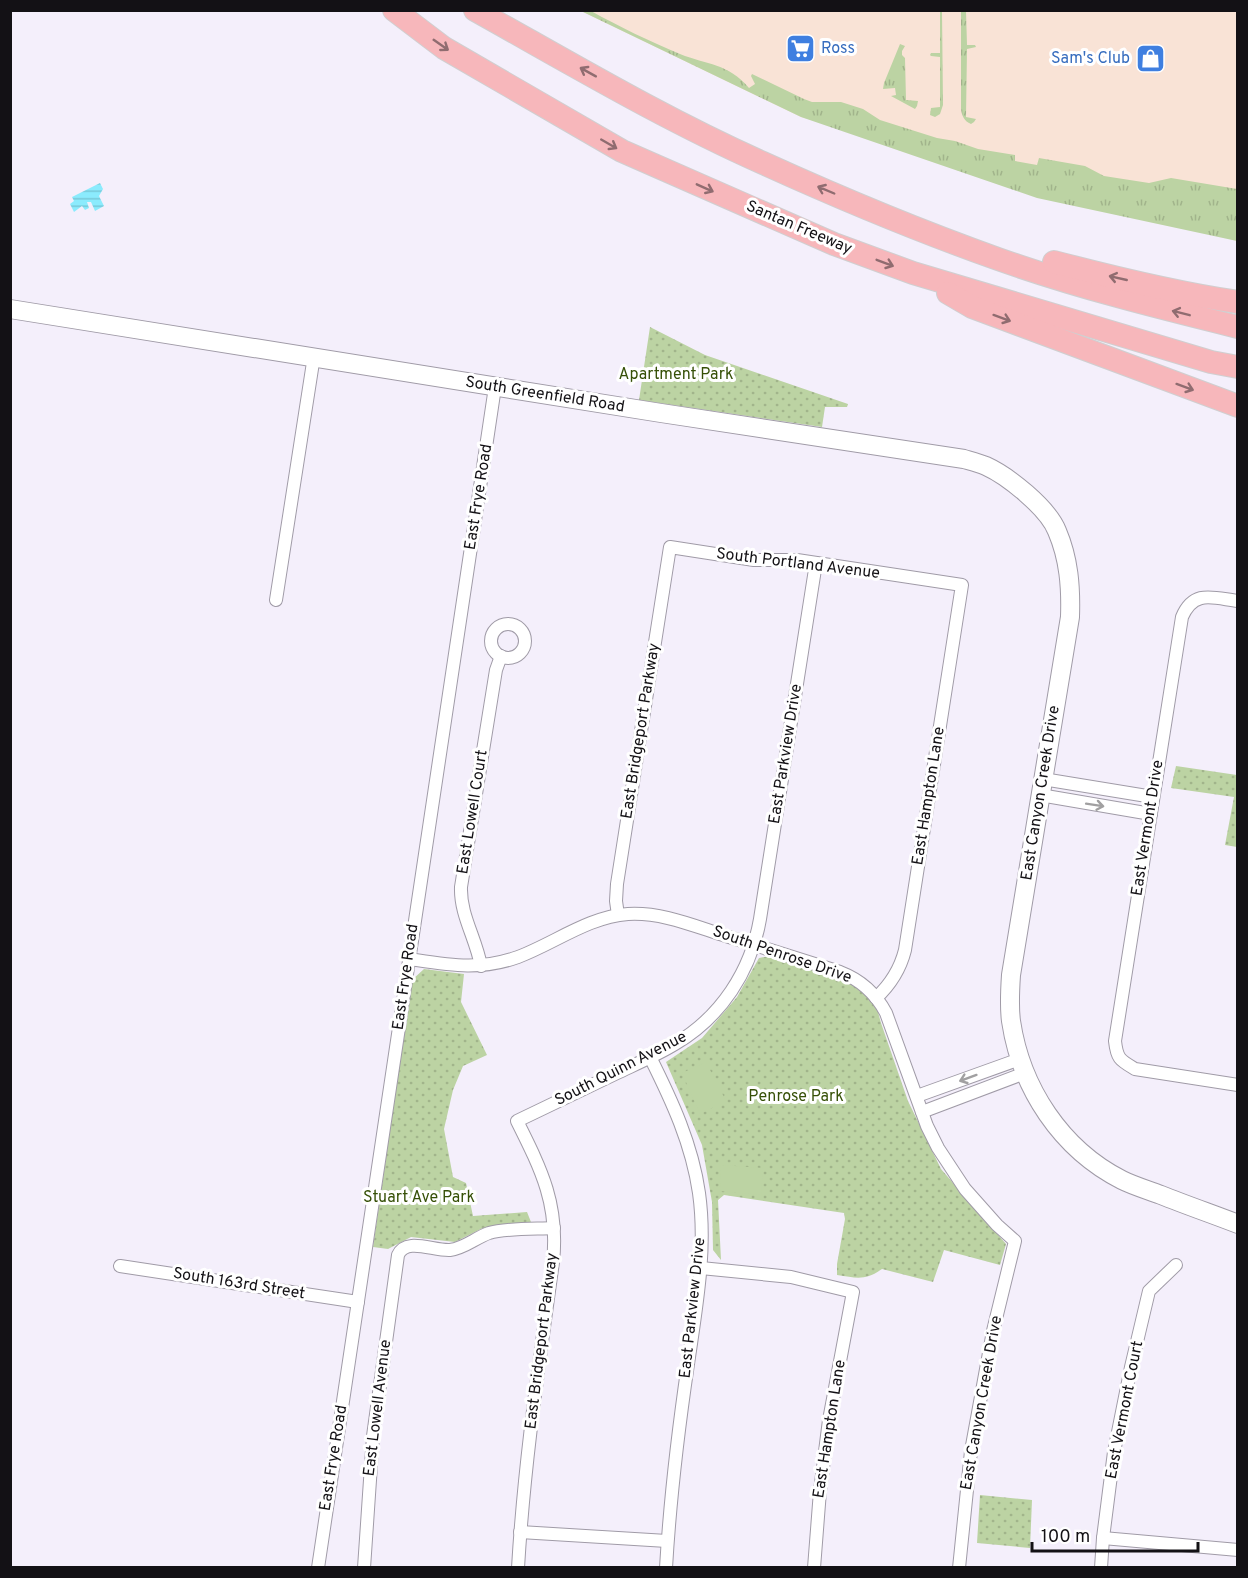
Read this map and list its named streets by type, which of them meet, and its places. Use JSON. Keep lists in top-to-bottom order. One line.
{"streets":{"highway":["Santan Freeway"],"street":["South Greenfield Road","East Frye Road","South Portland Avenue","East Bridgeport Parkway","East Parkview Drive","East Canyon Creek Drive","East Hampton Lane","East Lowell Court","East Vermont Drive","South Penrose Drive","South Quinn Avenue","South 163rd Street","East Lowell Avenue","East Vermont Court"]},"crossings":[["South Greenfield Road","East Frye Road"],["South Greenfield Road","East Canyon Creek Drive"],["East Frye Road","South Penrose Drive"],["East Frye Road","South 163rd Street"],["South Portland Avenue","East Bridgeport Parkway"],["South Portland Avenue","East Parkview Drive"],["South Portland Avenue","East Hampton Lane"],["East Bridgeport Parkway","South Penrose Drive"],["East Bridgeport Parkway","South Quinn Avenue"],["East Bridgeport Parkway","East Lowell Avenue"],["East Parkview Drive","East Hampton Lane"],["East Parkview Drive","South Penrose Drive"],["East Parkview Drive","South Quinn Avenue"],["East Canyon Creek Drive","South Penrose Drive"],["East Hampton Lane","South Penrose Drive"],["East Lowell Court","South Penrose Drive"],["South Penrose Drive","South Quinn Avenue"]],"parks":["Apartment Park","Penrose Park","Stuart Ave Park"],"places":{"supermarket":["Ross"],"shop":["Sam's Club"]},"scale_bar":"100 m"}
